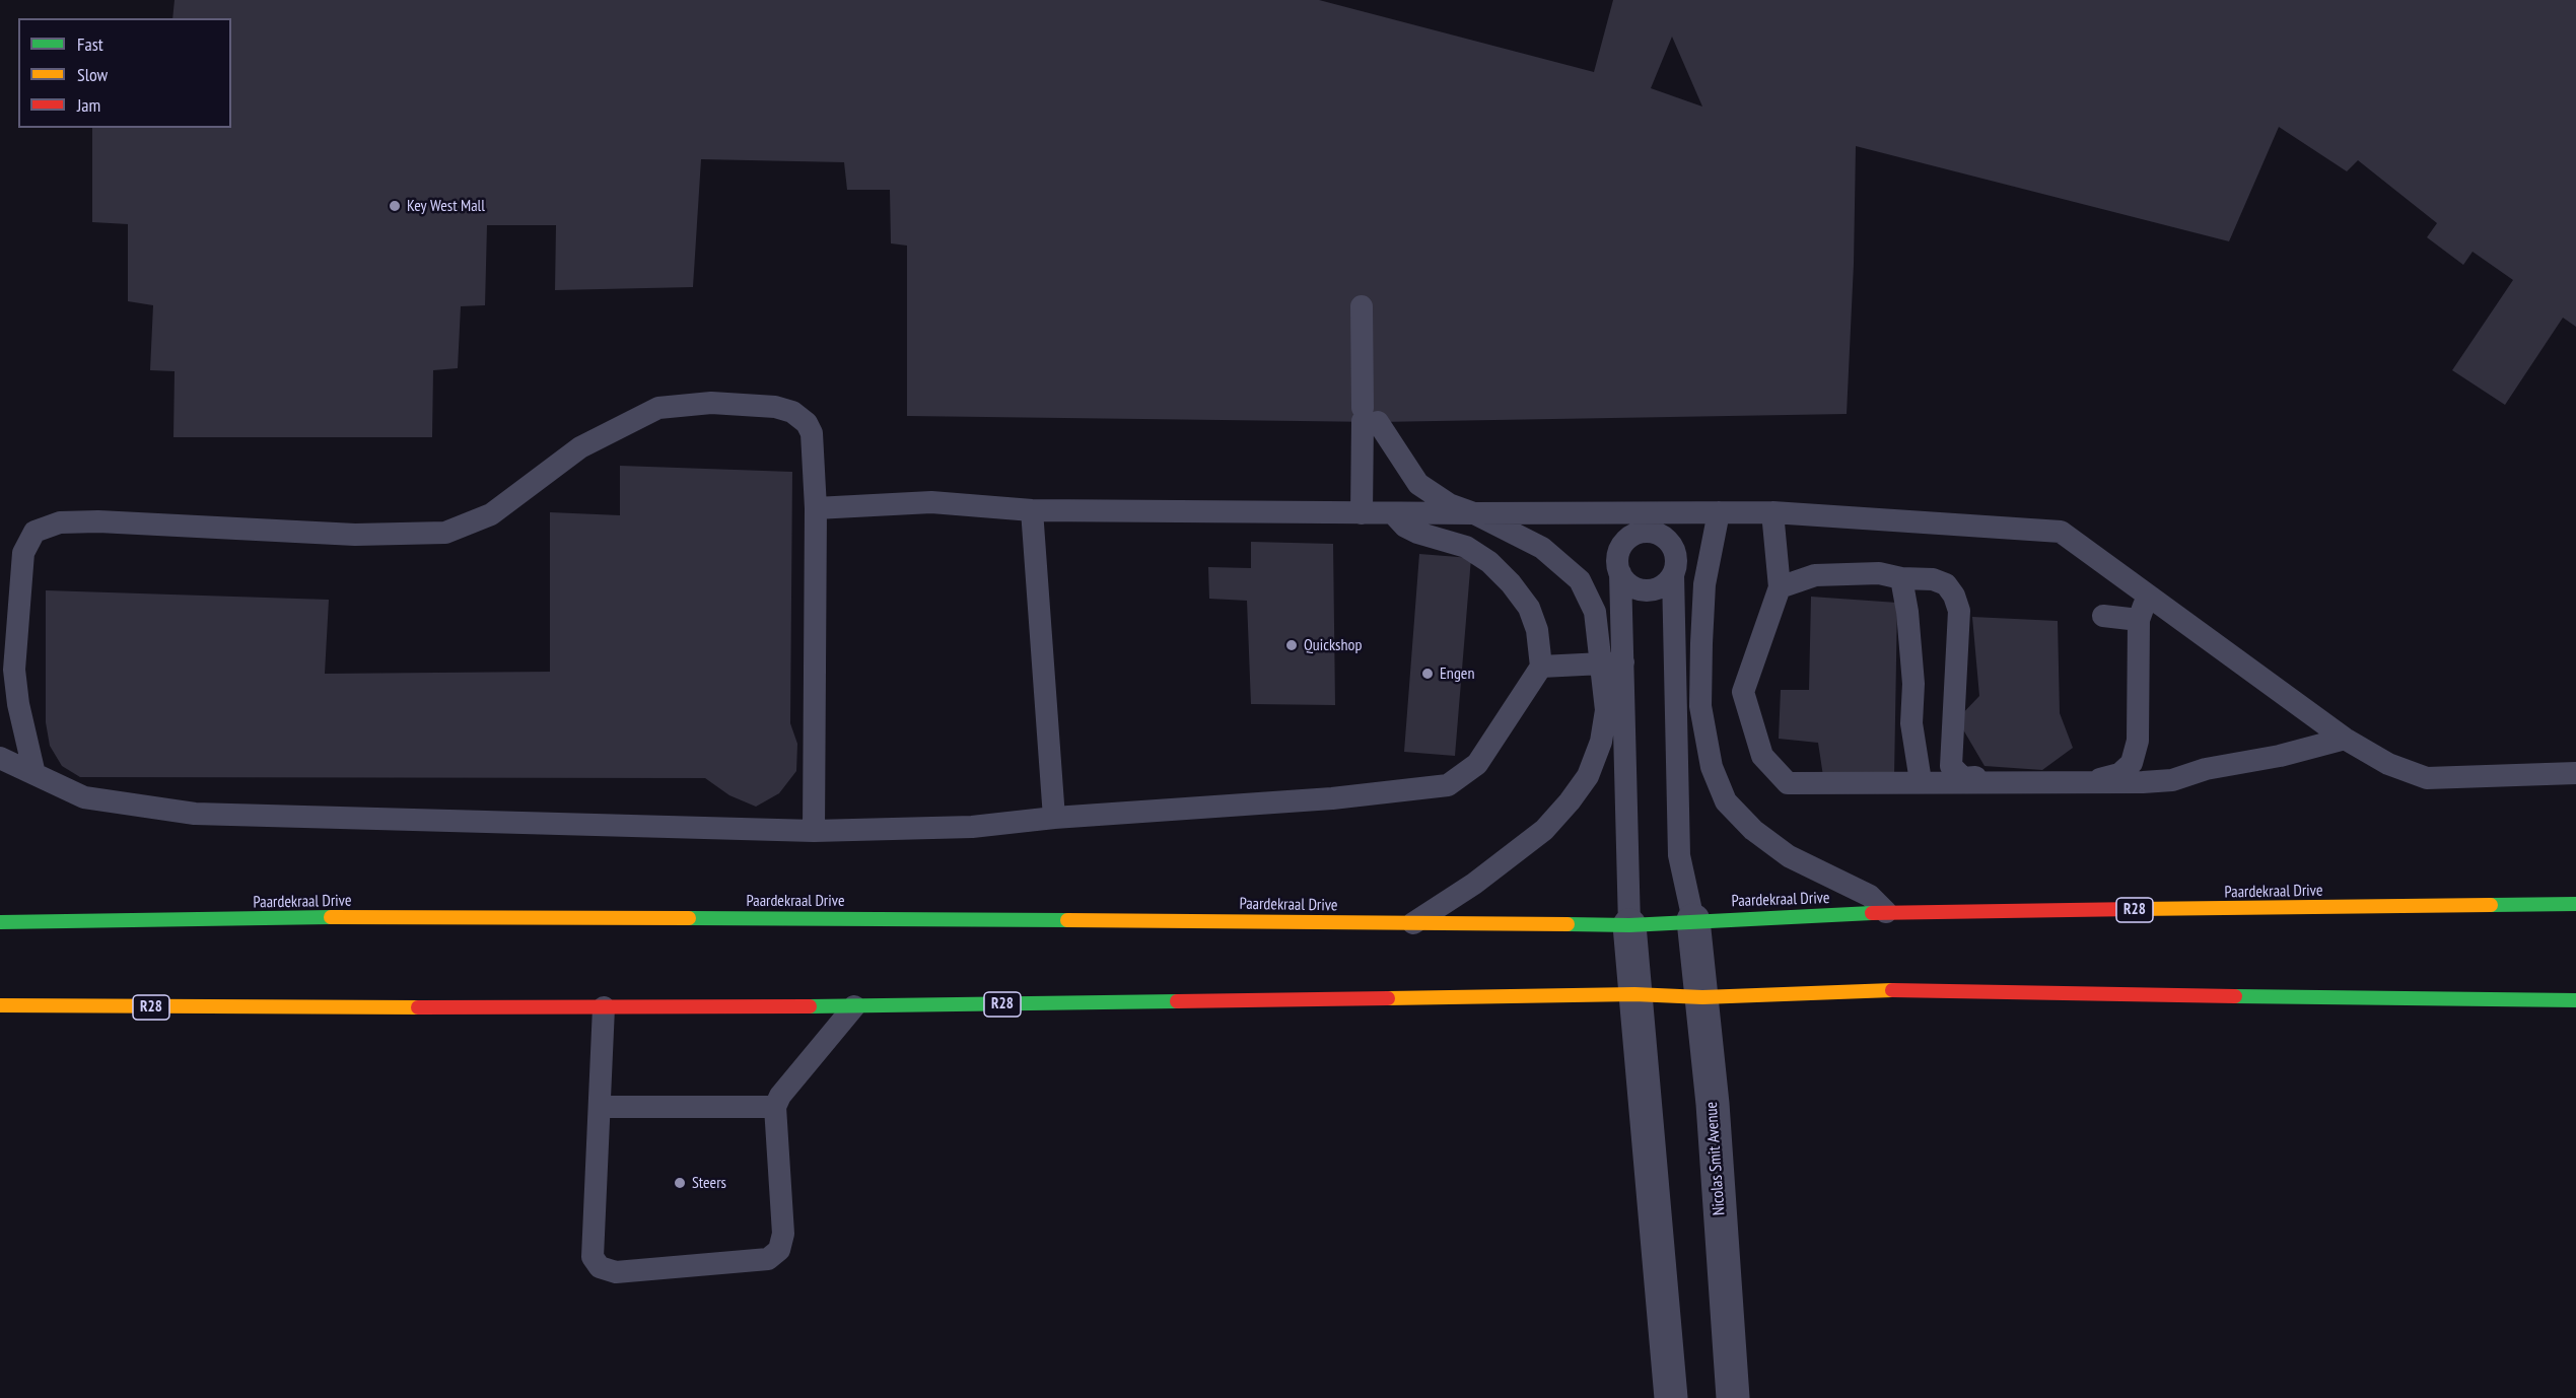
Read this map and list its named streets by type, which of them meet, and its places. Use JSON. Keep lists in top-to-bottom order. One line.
{"streets":{"main road":["Paardekraal Drive","R28"],"street":["Nicolas Smit Avenue"]},"crossings":[["Paardekraal Drive","Nicolas Smit Avenue"],["R28","Nicolas Smit Avenue"]],"places":["Key West Mall","Quickshop","Engen","Steers"],"legend":["Fast","Slow","Jam"]}
